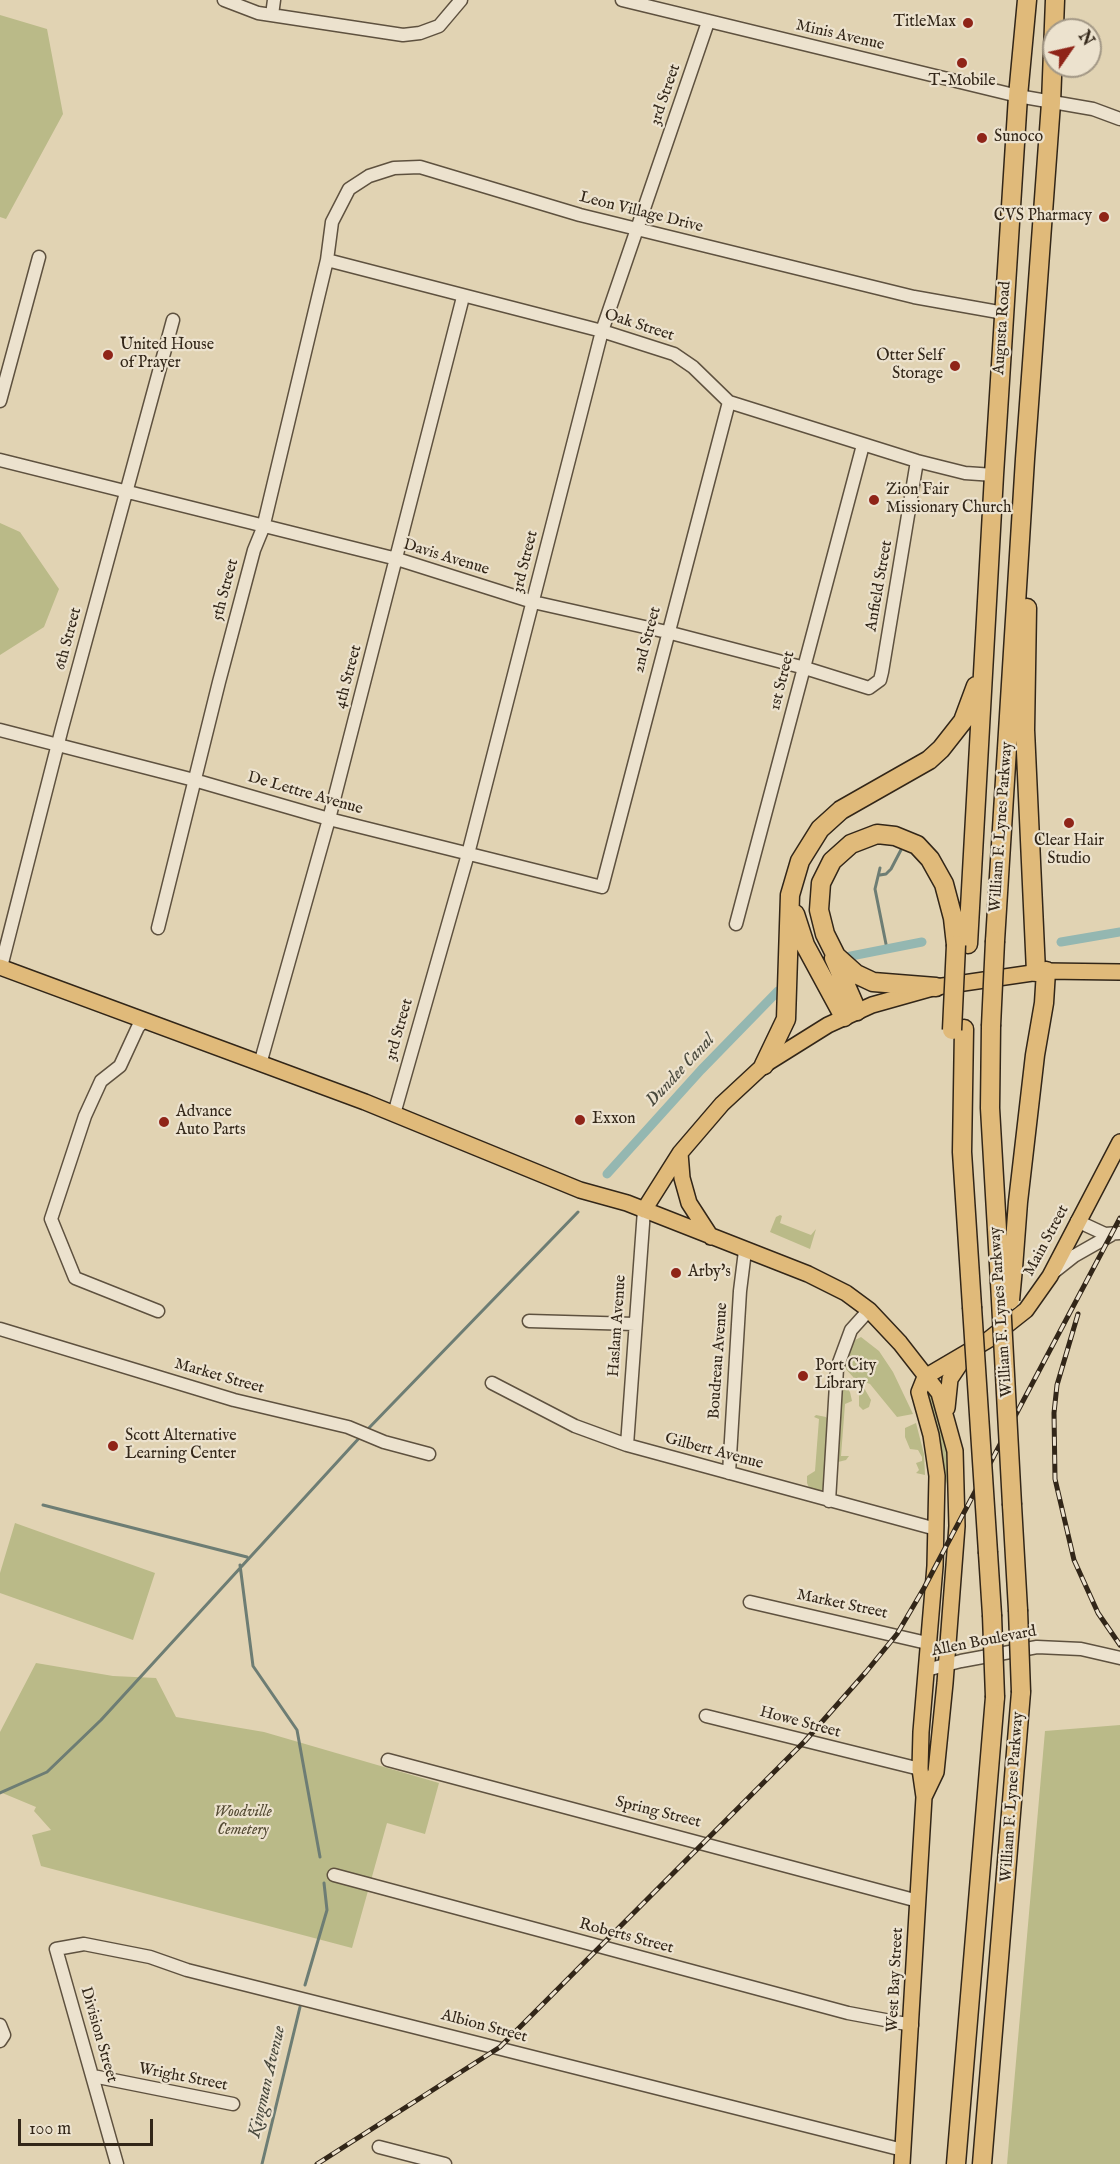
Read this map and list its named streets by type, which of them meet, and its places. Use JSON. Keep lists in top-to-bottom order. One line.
{"streets":{"highway":["Augusta Road","William F. Lynes Parkway"],"main road":["Main Street","West Bay Street"],"street":["Minis Avenue","3rd Street","Leon Village Drive","Oak Street","Davis Avenue","Anfield Street","5th Street","6th Street","2nd Street","4th Street","1st Street","De Lettre Avenue","Haslam Avenue","Boudreau Avenue","Market Street","Gilbert Avenue","Allen Boulevard","Howe Street","Spring Street","Roberts Street","Albion Street","Division Street","Wright Street"]},"crossings":[["Minis Avenue","3rd Street"],["Minis Avenue","Augusta Road"],["3rd Street","Leon Village Drive"],["3rd Street","Oak Street"],["3rd Street","Davis Avenue"],["3rd Street","De Lettre Avenue"],["Leon Village Drive","Oak Street"],["Leon Village Drive","Augusta Road"],["Leon Village Drive","5th Street"],["Oak Street","Augusta Road"],["Oak Street","Anfield Street"],["Oak Street","5th Street"],["Oak Street","2nd Street"],["Oak Street","4th Street"],["Oak Street","1st Street"],["Augusta Road","William F. Lynes Parkway"],["Davis Avenue","Anfield Street"],["Davis Avenue","5th Street"],["Davis Avenue","6th Street"],["Davis Avenue","2nd Street"],["Davis Avenue","4th Street"],["Davis Avenue","1st Street"],["5th Street","De Lettre Avenue"],["6th Street","De Lettre Avenue"],["2nd Street","De Lettre Avenue"],["4th Street","De Lettre Avenue"],["Haslam Avenue","Gilbert Avenue"],["Boudreau Avenue","Gilbert Avenue"],["Market Street","West Bay Street"],["Gilbert Avenue","West Bay Street"],["Allen Boulevard","West Bay Street"],["Howe Street","West Bay Street"],["Spring Street","West Bay Street"],["Roberts Street","West Bay Street"],["West Bay Street","Albion Street"],["Albion Street","Division Street"],["Division Street","Wright Street"]],"water":["Dundee Canal","Kingman Avenue"],"parks":["Woodville Cemetery"],"places":["TitleMax","T-Mobile","Sunoco","CVS Pharmacy","United House of Prayer","Otter Self Storage","Zion Fair Missionary Church","Clear Hair Studio","Exxon","Advance Auto Parts","Arby's","Port City Library","Scott Alternative Learning Center"],"scale_bar":"100 m","north":"top right"}
